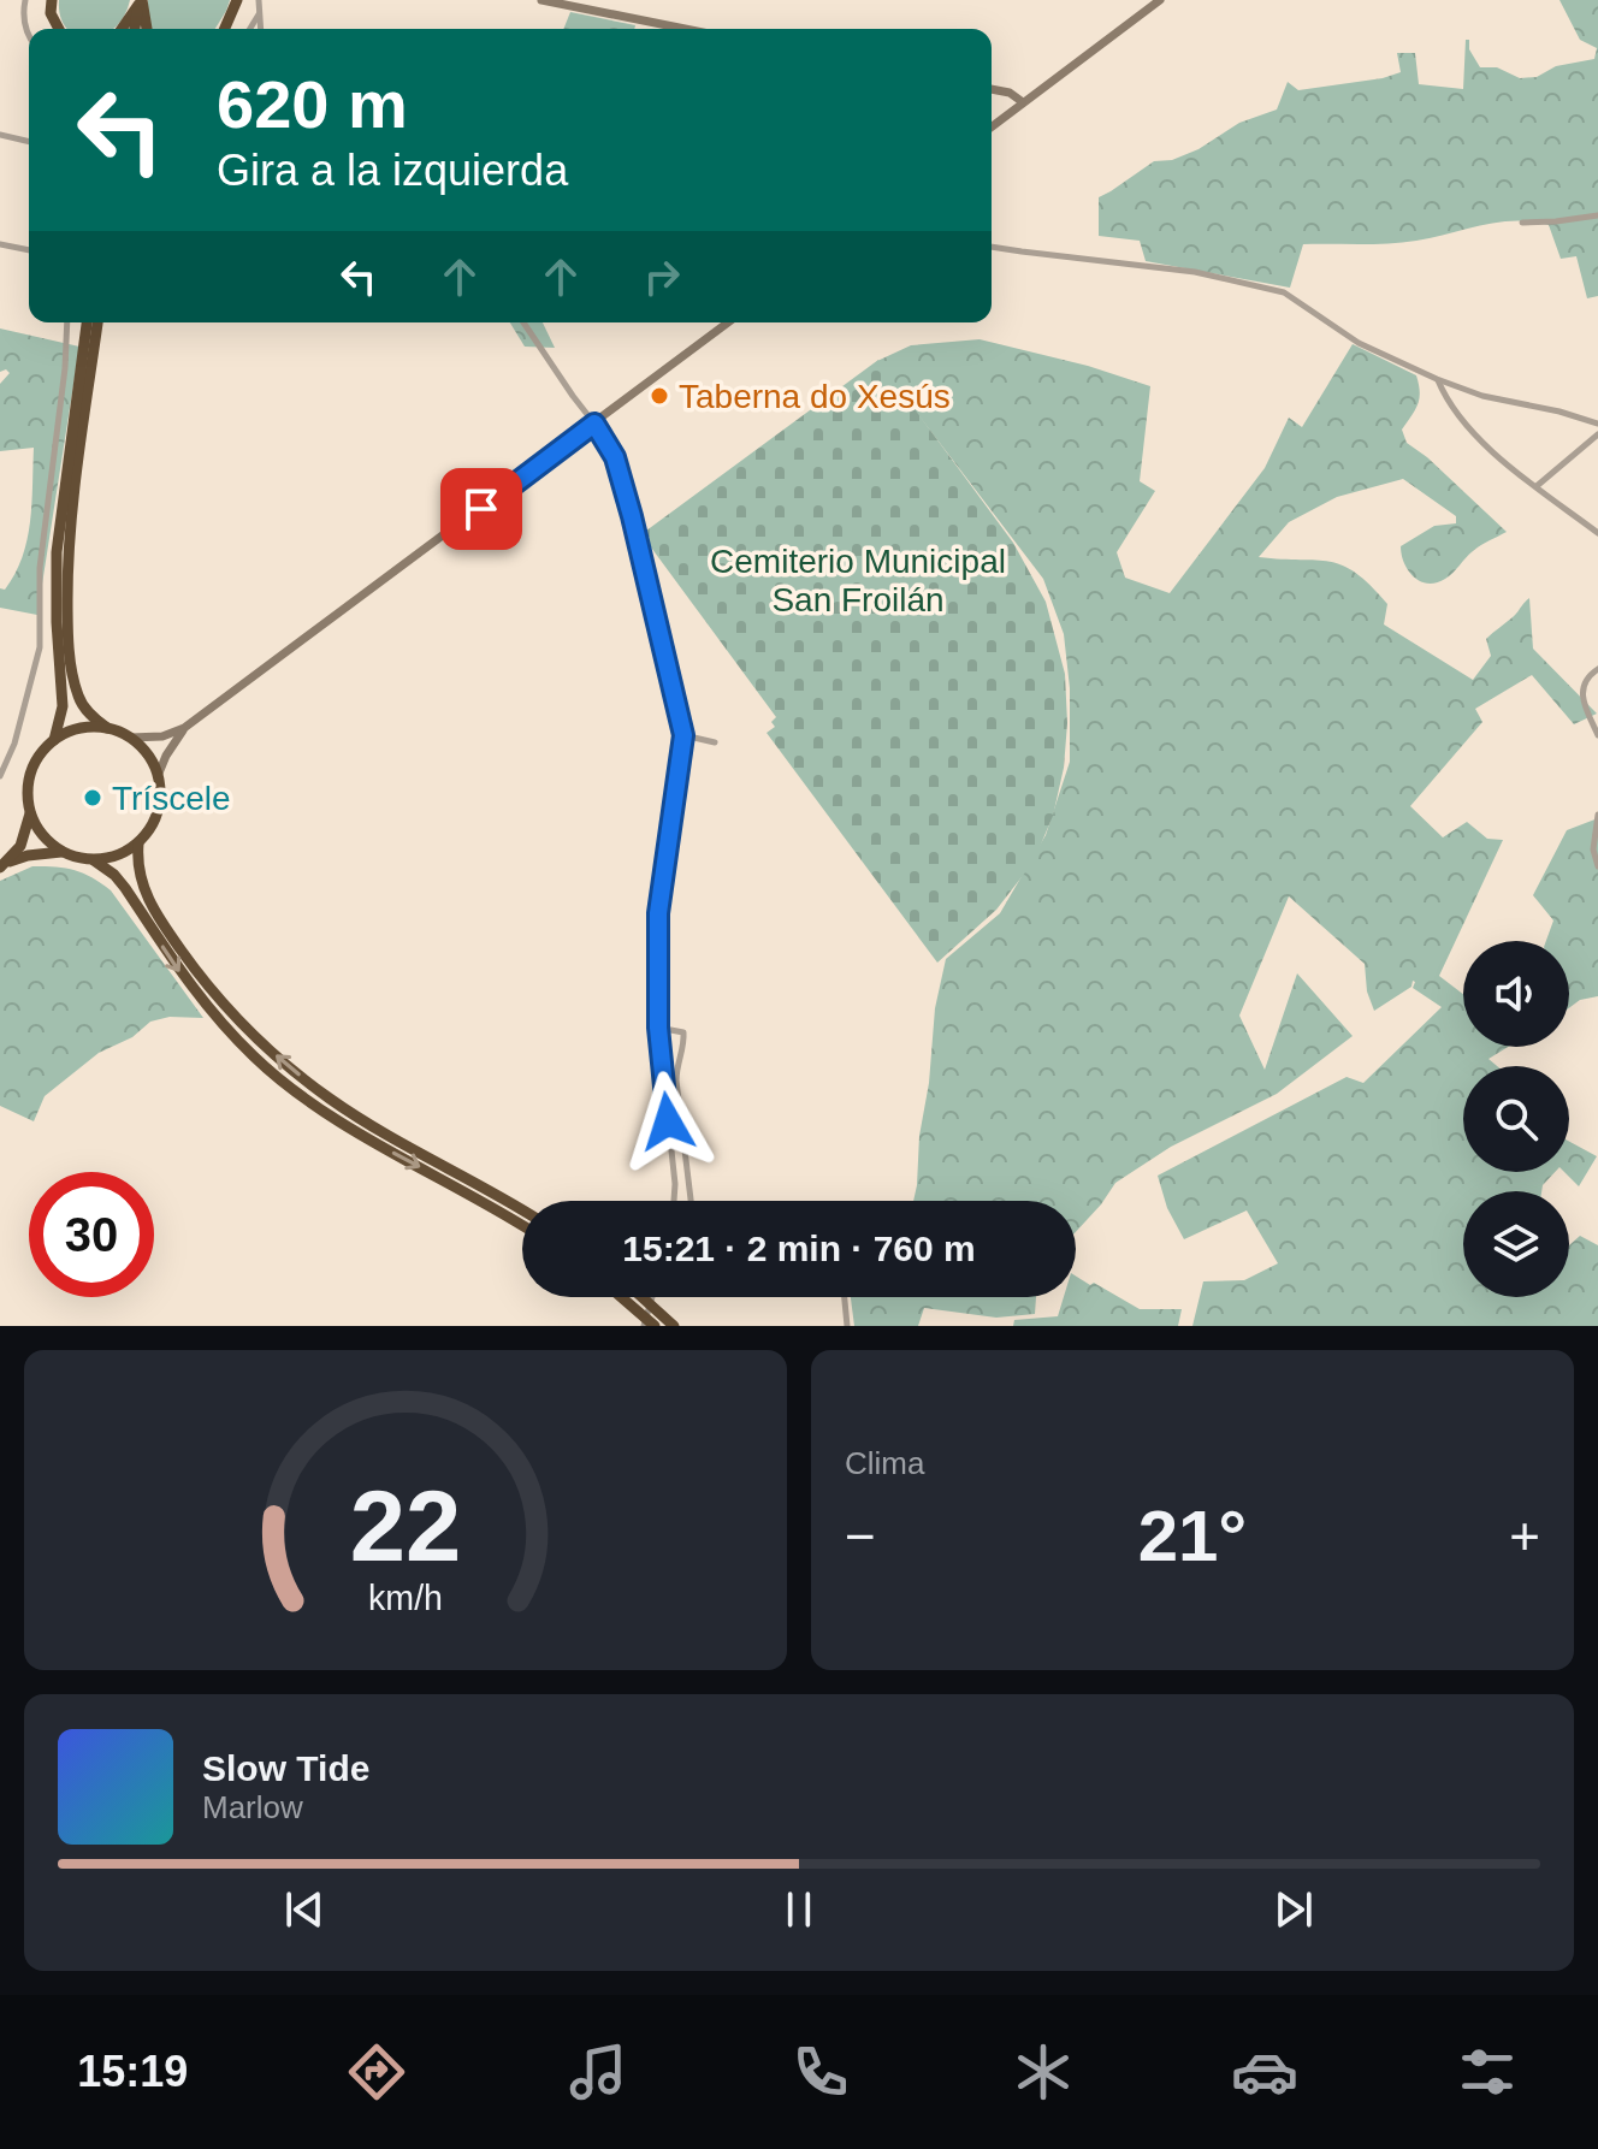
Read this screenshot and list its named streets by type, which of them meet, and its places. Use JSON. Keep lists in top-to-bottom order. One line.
{"parks":["Cemiterio Municipal San Froilán"],"places":["Taberna do Xesús","Tríscele"],"page":{"turn":["620 m","Gira a la izquierda"],"limit":"30","trip":"15:21 · 2 min · 760 m","tile":"Clima","heat":["−","21°","+"],"song":["Slow Tide","Marlow"],"tabs":"15:19","gauge":["22","km/h"]}}
